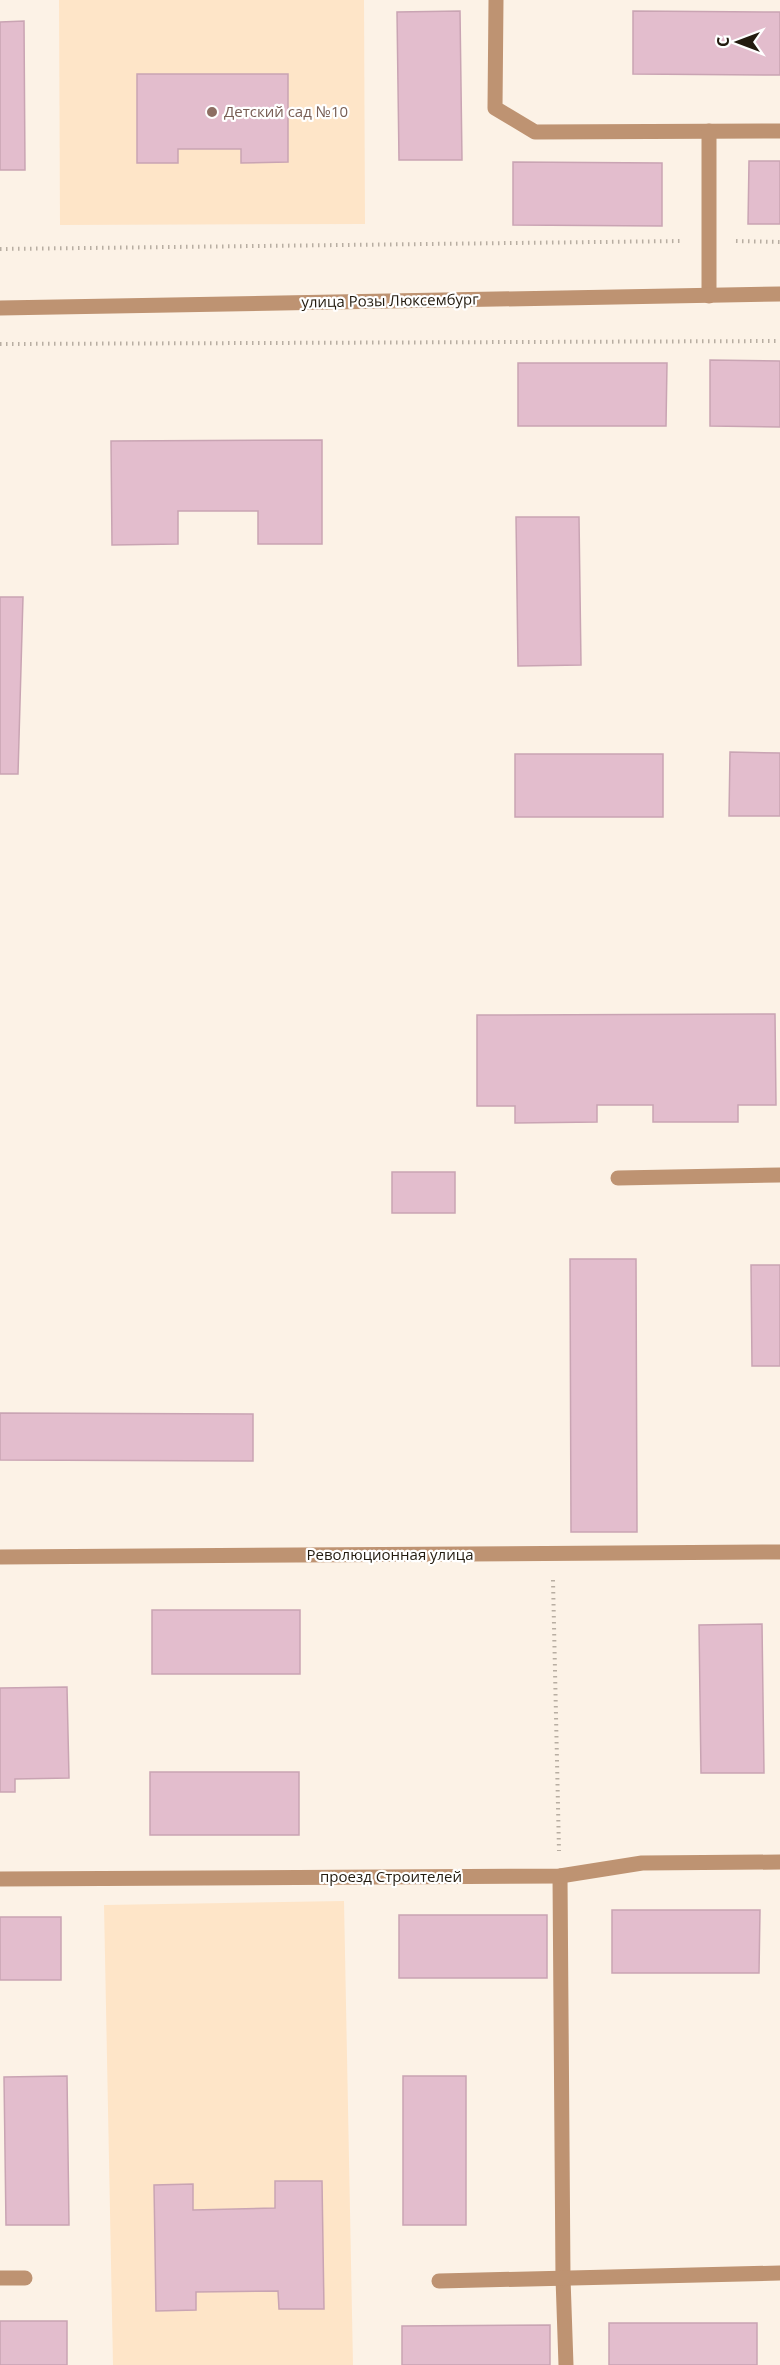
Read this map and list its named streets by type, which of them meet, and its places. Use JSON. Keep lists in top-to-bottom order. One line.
{"streets":{"street":["улица Розы Люксембург","Революционная улица","проезд Строителей"]},"places":["Детский сад №10"],"north":"left"}
